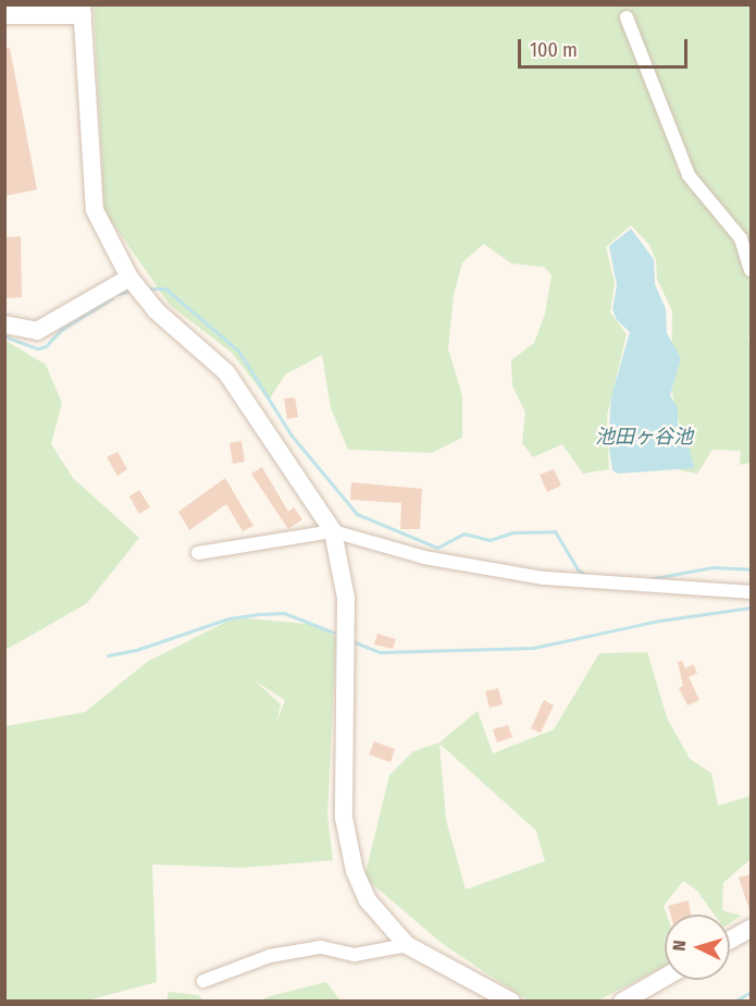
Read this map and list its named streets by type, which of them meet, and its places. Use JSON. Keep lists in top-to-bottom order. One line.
{"water":["池田ヶ谷池"],"scale_bar":"100 m","north":"left"}
